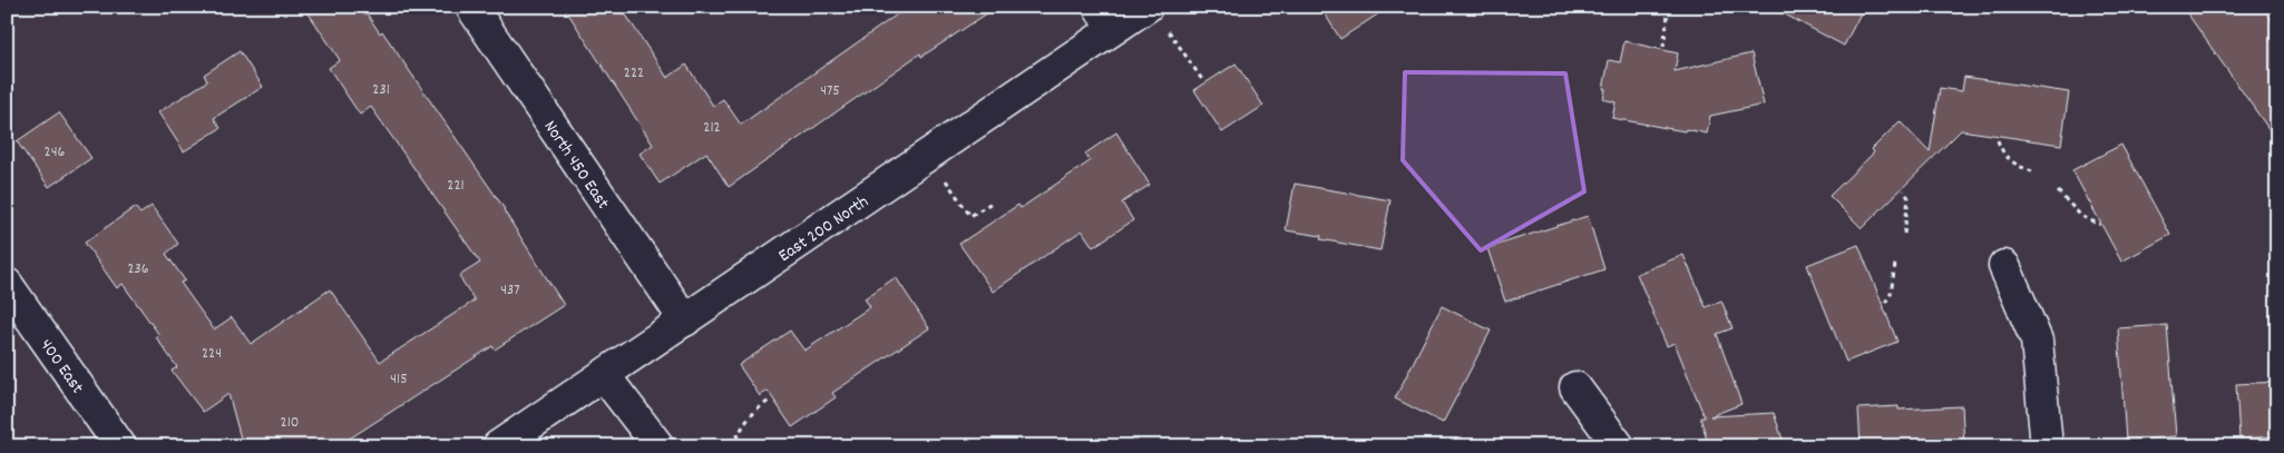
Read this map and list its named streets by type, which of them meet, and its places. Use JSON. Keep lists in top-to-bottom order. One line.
{"streets":{"street":["North 450 East","East 200 North","400 East"]},"crossings":[["North 450 East","East 200 North"]],"house_numbers":["222","231","475","212","246","221","236","437","224","415","210"]}
